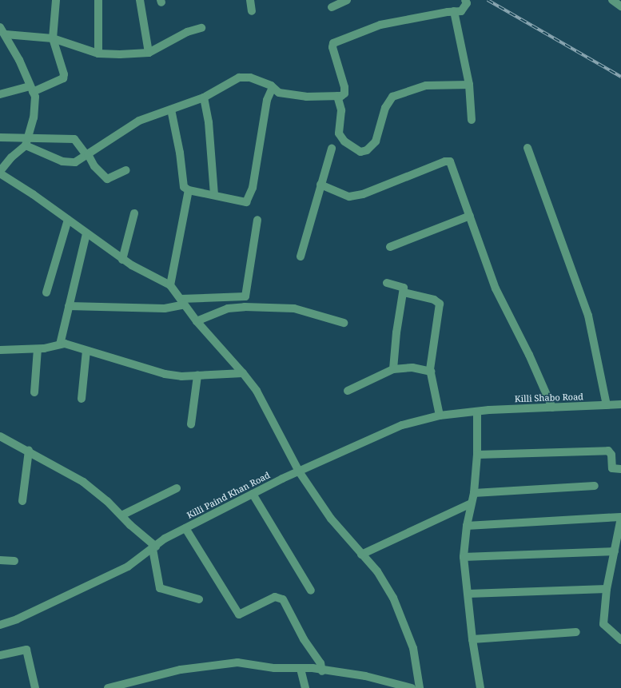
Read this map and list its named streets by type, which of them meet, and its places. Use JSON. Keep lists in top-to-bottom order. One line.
{"streets":{"street":["Killi Shabo Road","Killi Paind Khan Road"]},"crossings":[["Killi Shabo Road","Killi Paind Khan Road"]]}
